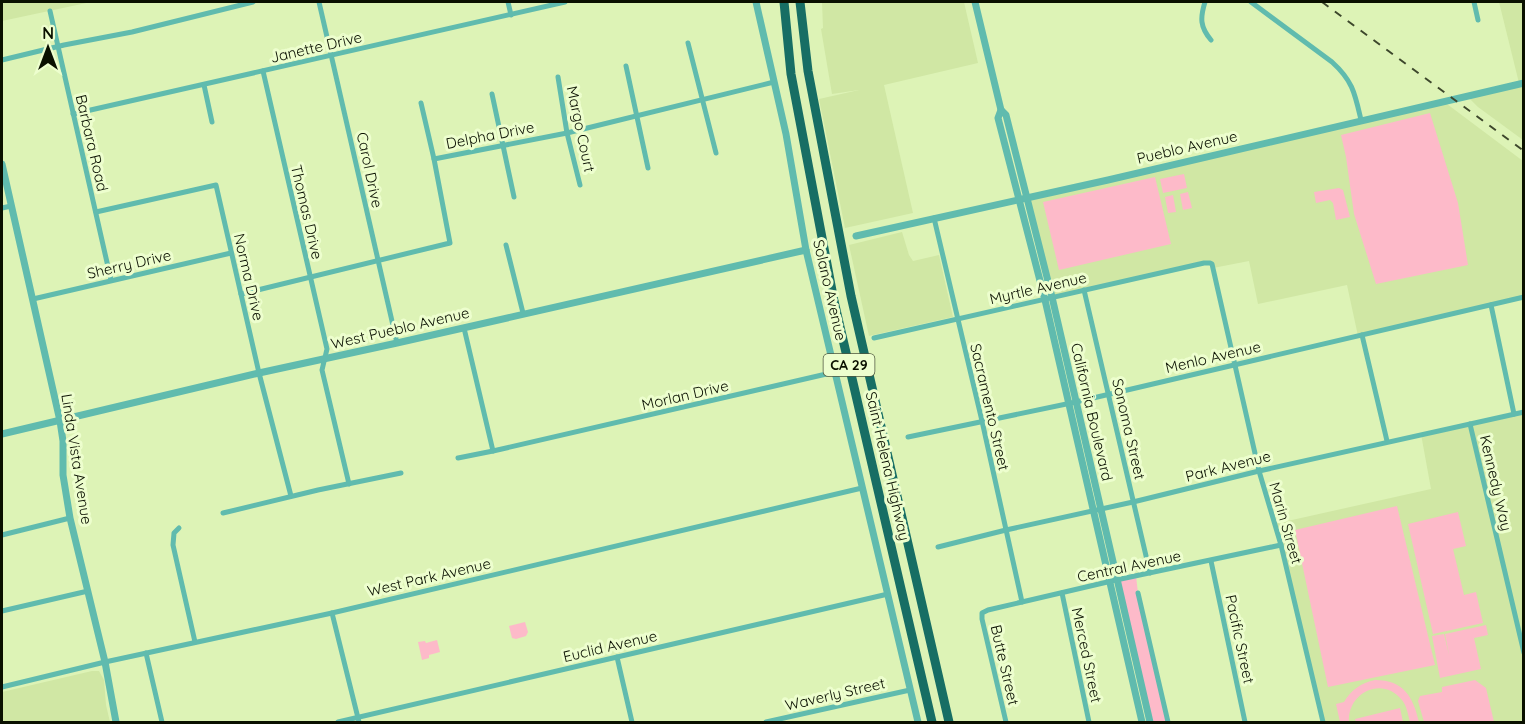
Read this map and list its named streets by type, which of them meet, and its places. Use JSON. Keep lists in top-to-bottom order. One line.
{"streets":{"highway":["CA 29","Saint Helena Highway"],"street":["Janette Drive","Margo Court","Delpha Drive","Barbara Road","Pueblo Avenue","Carol Drive","Thomas Drive","Sherry Drive","Norma Drive","Myrtle Avenue","Solano Avenue","West Pueblo Avenue","Menlo Avenue","Morlan Drive","Sacramento Street","California Boulevard","Sonoma Street","Linda Vista Avenue","Park Avenue","Kennedy Way","Marin Street","Central Avenue","West Park Avenue","Pacific Street","Euclid Avenue","Merced Street","Butte Street","Waverly Street"]},"crossings":[["Janette Drive","Barbara Road"],["Janette Drive","Carol Drive"],["Janette Drive","Thomas Drive"],["Margo Court","Delpha Drive"],["Delpha Drive","Carol Drive"],["Delpha Drive","Thomas Drive"],["Delpha Drive","Norma Drive"],["Delpha Drive","Solano Avenue"],["Barbara Road","Sherry Drive"],["Barbara Road","Norma Drive"],["Pueblo Avenue","Sacramento Street"],["Pueblo Avenue","California Boulevard"],["Carol Drive","West Pueblo Avenue"],["Thomas Drive","West Pueblo Avenue"],["Sherry Drive","Norma Drive"],["Sherry Drive","Linda Vista Avenue"],["Norma Drive","West Pueblo Avenue"],["Myrtle Avenue","Sacramento Street"],["Myrtle Avenue","California Boulevard"],["Myrtle Avenue","Sonoma Street"],["Myrtle Avenue","Marin Street"],["Solano Avenue","West Pueblo Avenue"],["Solano Avenue","Morlan Drive"],["Solano Avenue","West Park Avenue"],["Solano Avenue","Euclid Avenue"],["Solano Avenue","Waverly Street"],["West Pueblo Avenue","Linda Vista Avenue"],["Menlo Avenue","Sacramento Street"],["Menlo Avenue","California Boulevard"],["Menlo Avenue","Sonoma Street"],["Menlo Avenue","Marin Street"],["Sacramento Street","Park Avenue"],["Sacramento Street","Central Avenue"],["California Boulevard","Park Avenue"],["California Boulevard","Central Avenue"],["Sonoma Street","Park Avenue"],["Sonoma Street","Central Avenue"],["Linda Vista Avenue","West Park Avenue"],["Park Avenue","Kennedy Way"],["Park Avenue","Marin Street"],["Marin Street","Central Avenue"],["Central Avenue","Pacific Street"],["Central Avenue","Merced Street"],["Central Avenue","Butte Street"]],"north":"top"}
